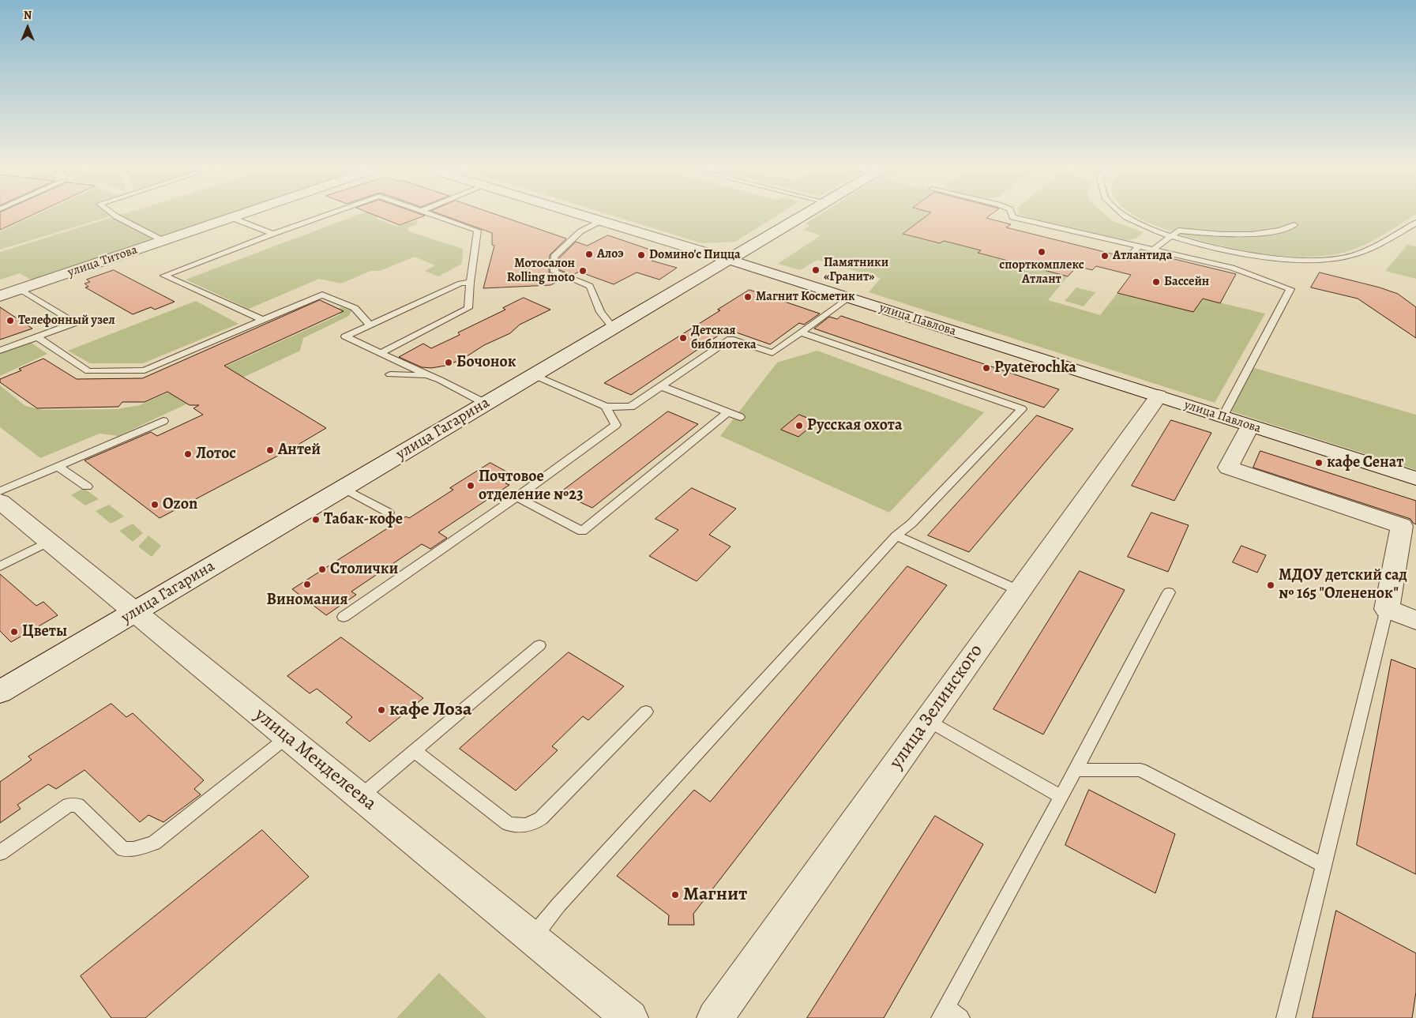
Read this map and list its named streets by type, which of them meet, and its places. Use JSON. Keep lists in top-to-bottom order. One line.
{"streets":{"street":["улица Титова","улица Павлова","улица Гагарина","улица Зелинского","улица Менделеева"]},"crossings":[["улица Павлова","улица Гагарина"],["улица Павлова","улица Зелинского"],["улица Гагарина","улица Менделеева"]],"places":["спорткомплекс Атлант","Алоэ","Doмино'с Пицца","Атлантида","Памятники «Гранит»","Мотосалон Rolling moto","Бассейн","Магнит Косметик","Телефонный узел","Детская библиотека","Бочонок","Pyaterochka","Русская охота","Антей","Лотос","кафе Сенат","Почтовое отделение №23","Ozon","Табак-кофе","Столички","Виномания","МДОУ детский сад № 165 \"Олененок\"","Цветы","кафе Лоза","Магнит"],"north":"top"}
